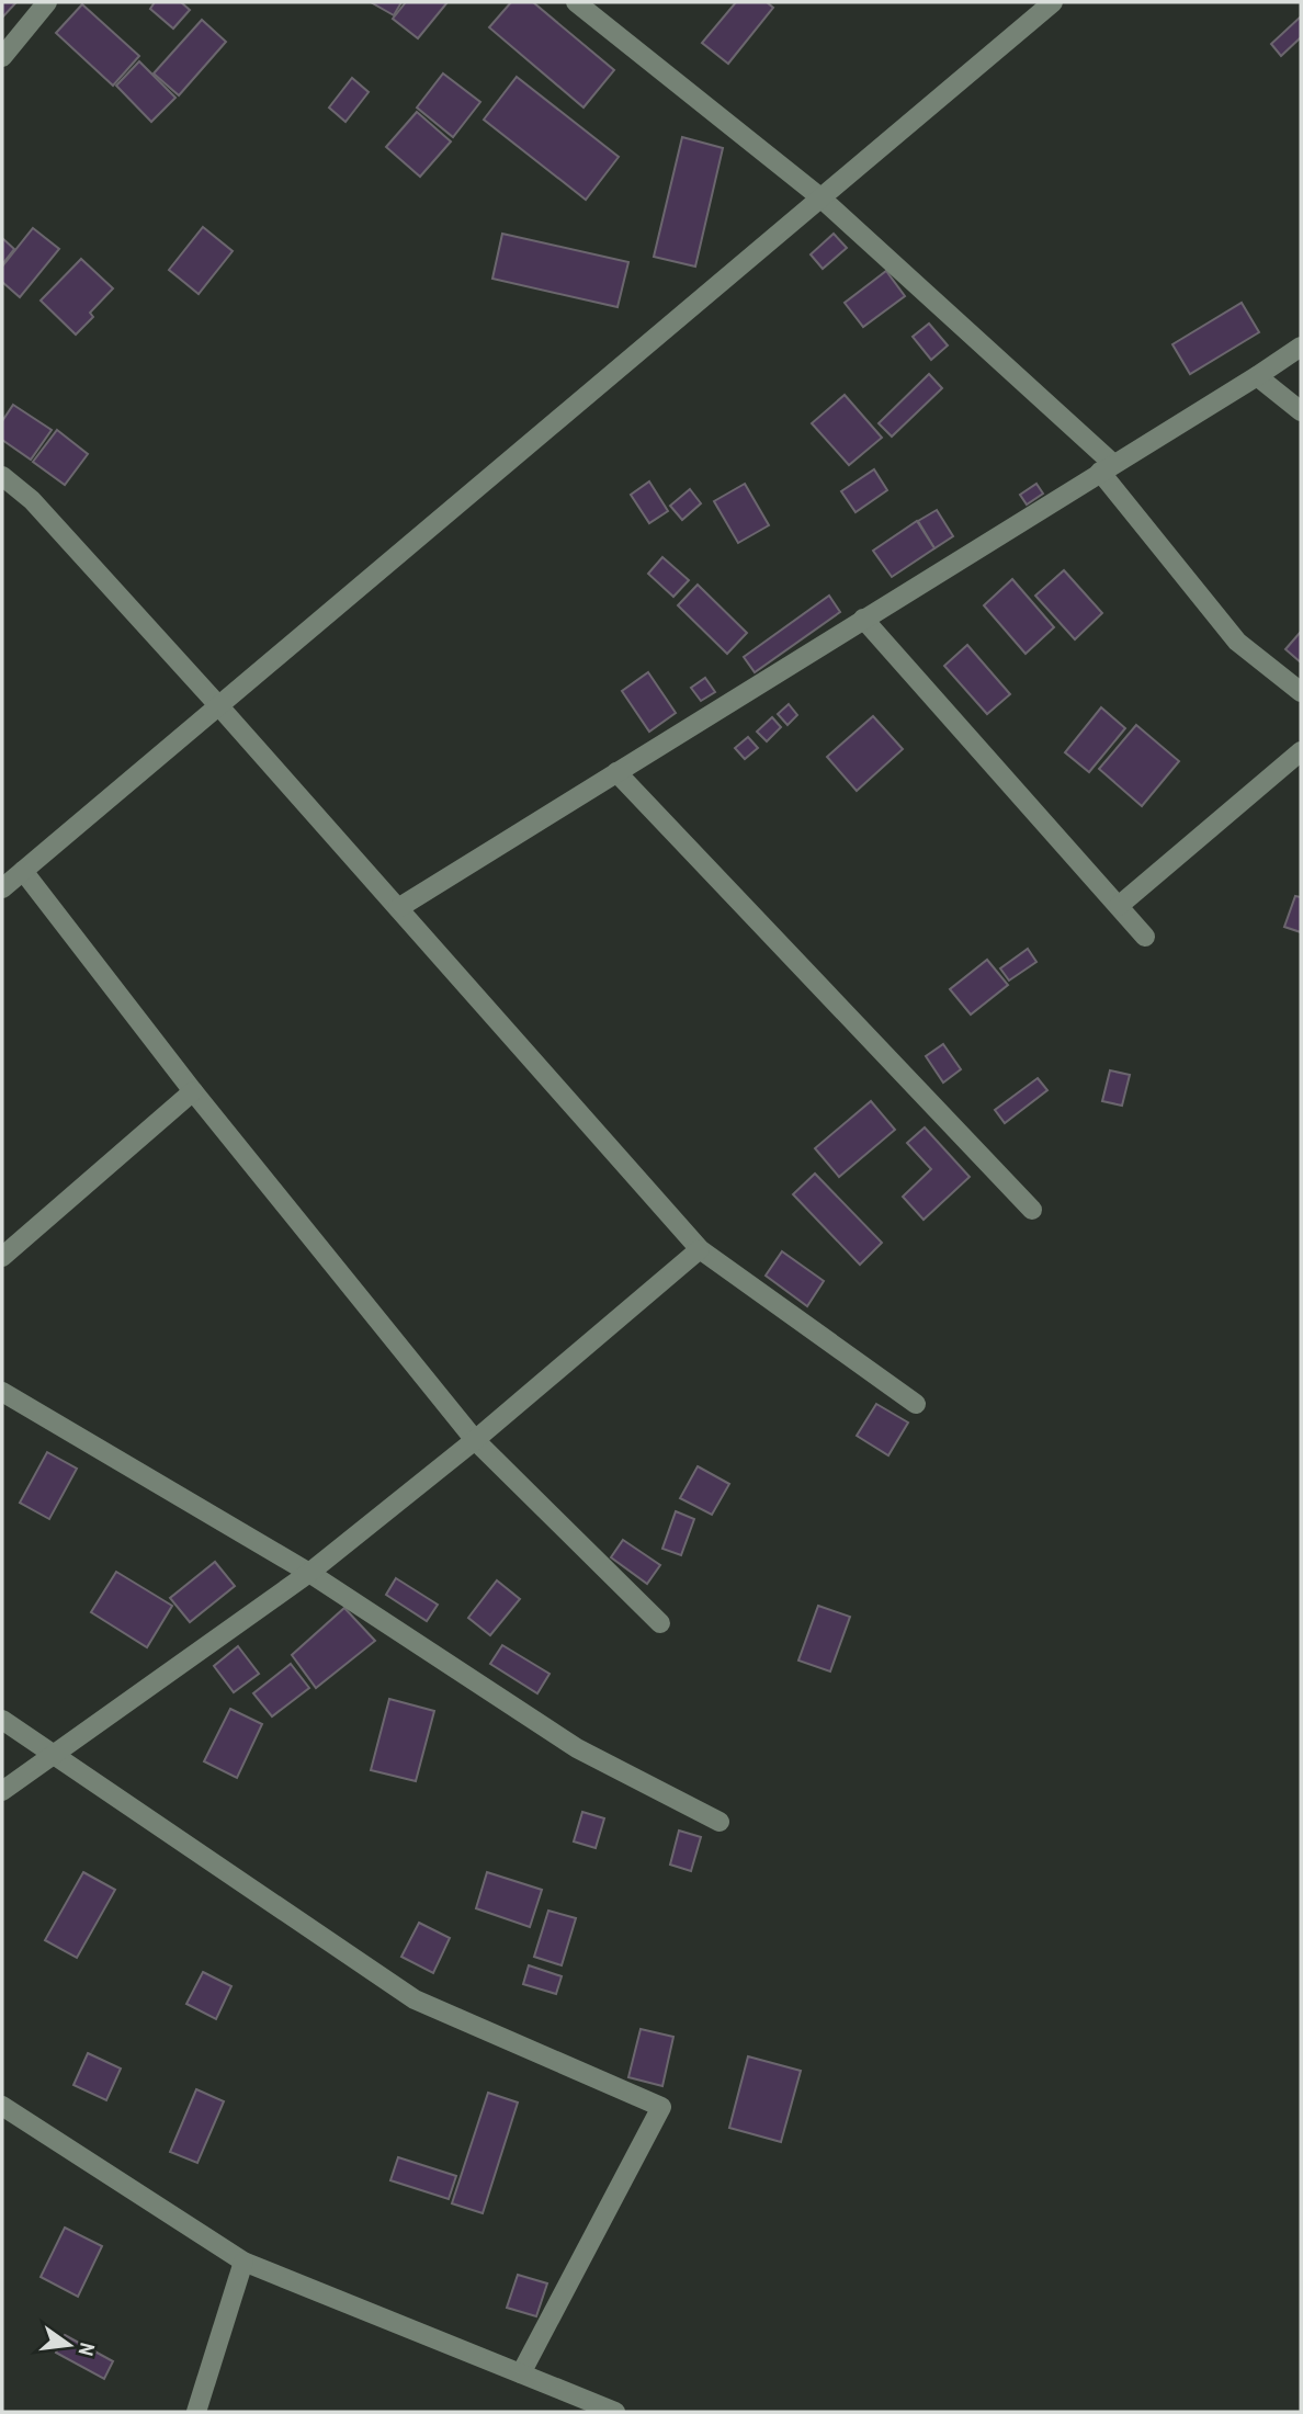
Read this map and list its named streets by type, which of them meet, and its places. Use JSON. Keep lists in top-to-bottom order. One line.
{"north":"right"}
